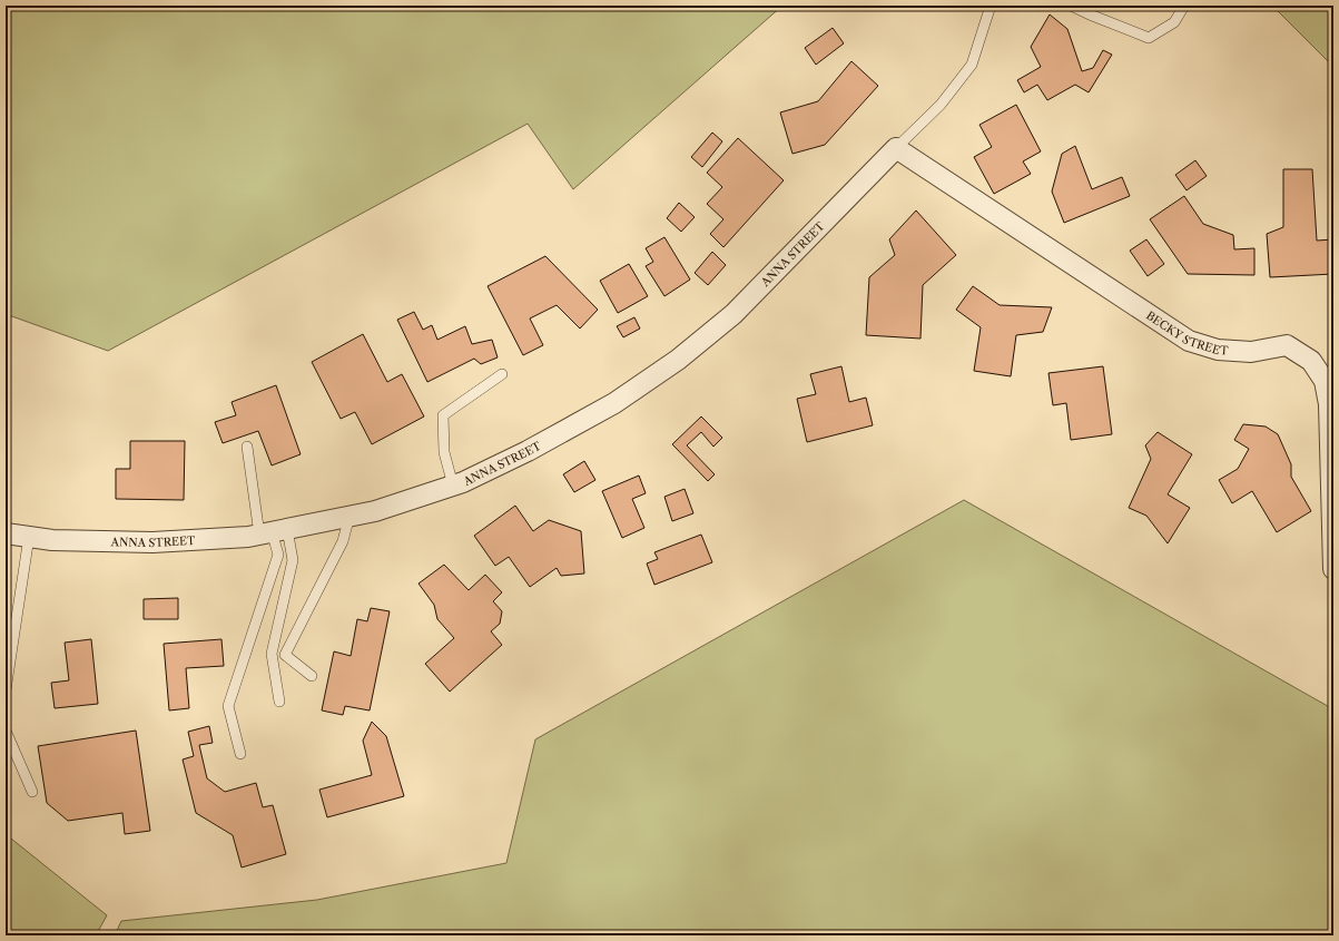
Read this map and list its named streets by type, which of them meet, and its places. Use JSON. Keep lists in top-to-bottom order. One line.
{"streets":{"street":["ANNA STREET","BECKY STREET"]},"crossings":[["ANNA STREET","BECKY STREET"]]}
